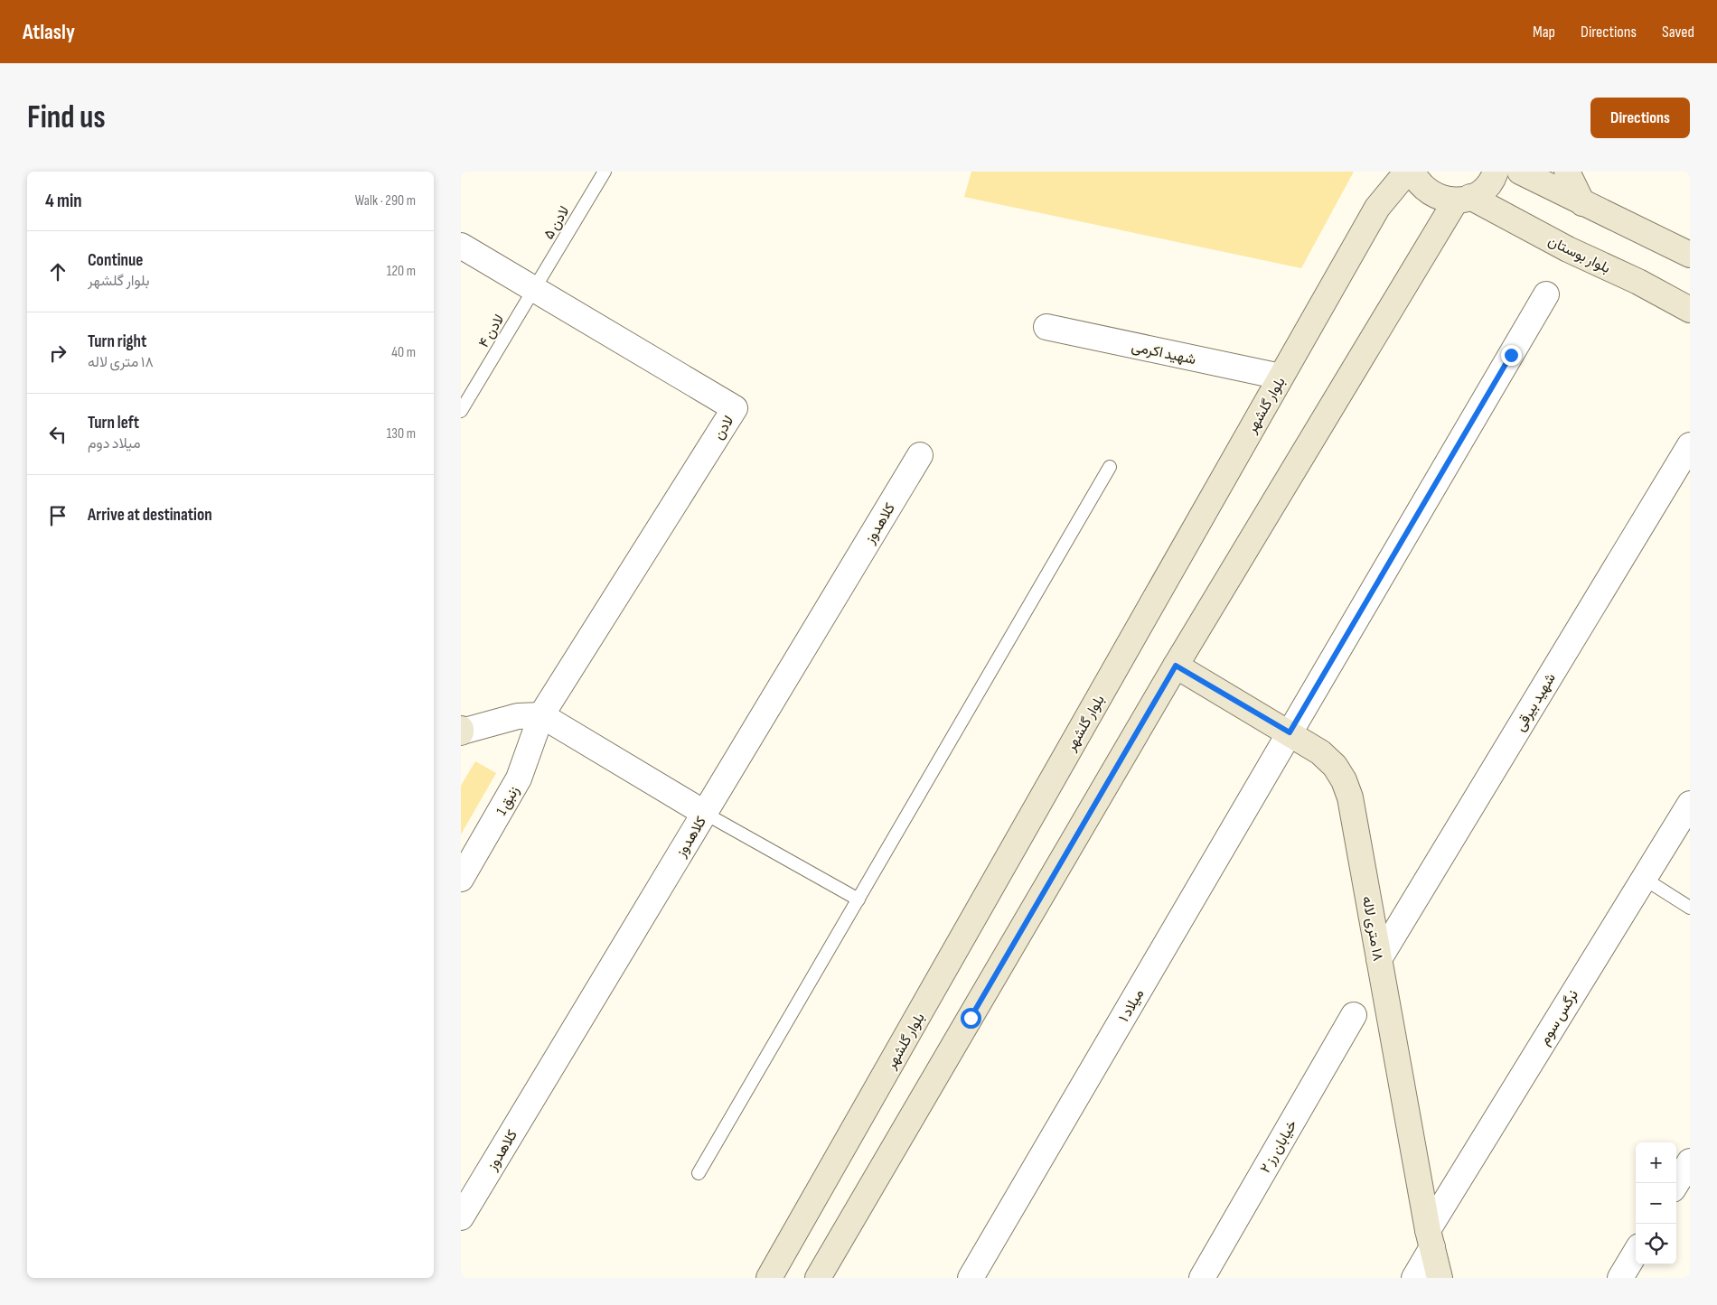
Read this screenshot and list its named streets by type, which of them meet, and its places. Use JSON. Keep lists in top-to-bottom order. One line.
{"streets":{"main road":["بلوار بوستان","بلوار گلشهر","١٨ متری لاله"],"street":["شهید اکرمی","لادن","کلاهدوز","شهید بیرقی","زنبق 1","میلاد ۱","نرگس سوم","خیابان رز ۲"],"lane":["لادن ۵","لادن ۴"]},"crossings":[["لادن ۵","لادن ۴"],["لادن ۵","لادن"],["لادن ۴","لادن"],["شهید اکرمی","بلوار گلشهر"],["لادن","زنبق 1"],["شهید بیرقی","١٨ متری لاله"],["١٨ متری لاله","میلاد ۱"],["١٨ متری لاله","نرگس سوم"]],"page":{"header":"Atlasly","nav":["Map","Directions","Saved"],"buttons":"Directions","title":"Find us","heading":["4 min","Walk · 290 m"],"list":[["Continue","بلوار گلشهر","120 m"],["Turn right","١٨ متری لاله","40 m"],["Turn left","میلاد دوم","130 m"],"Arrive at destination"],"map_buttons":["+","−"]}}
